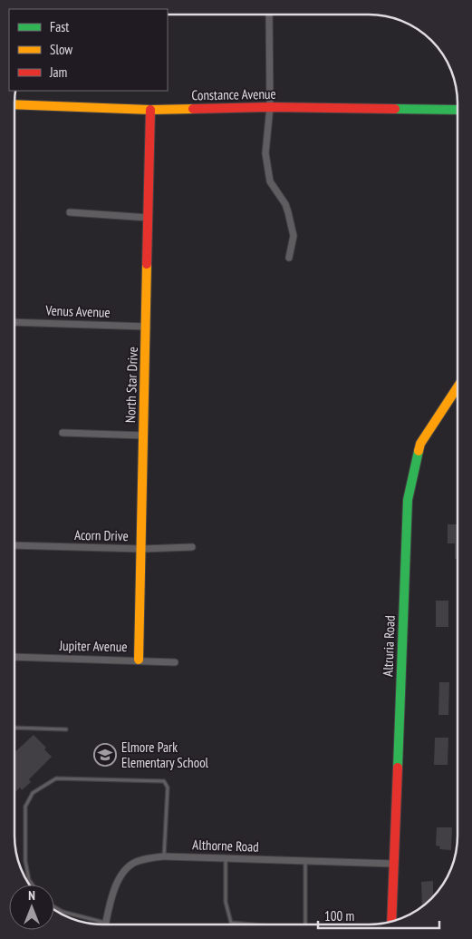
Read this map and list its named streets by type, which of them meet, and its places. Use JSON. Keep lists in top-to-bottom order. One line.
{"streets":{"street":["Constance Avenue","Venus Avenue","North Star Drive","Acorn Drive","Jupiter Avenue","Altruria Road","Althorne Road"]},"crossings":[["Constance Avenue","North Star Drive"],["Venus Avenue","North Star Drive"],["North Star Drive","Acorn Drive"],["North Star Drive","Jupiter Avenue"],["Altruria Road","Althorne Road"]],"places":{"school or university":["Elmore Park Elementary School"]},"legend":["Fast","Slow","Jam"],"scale_bar":"100 m","north":"top"}
